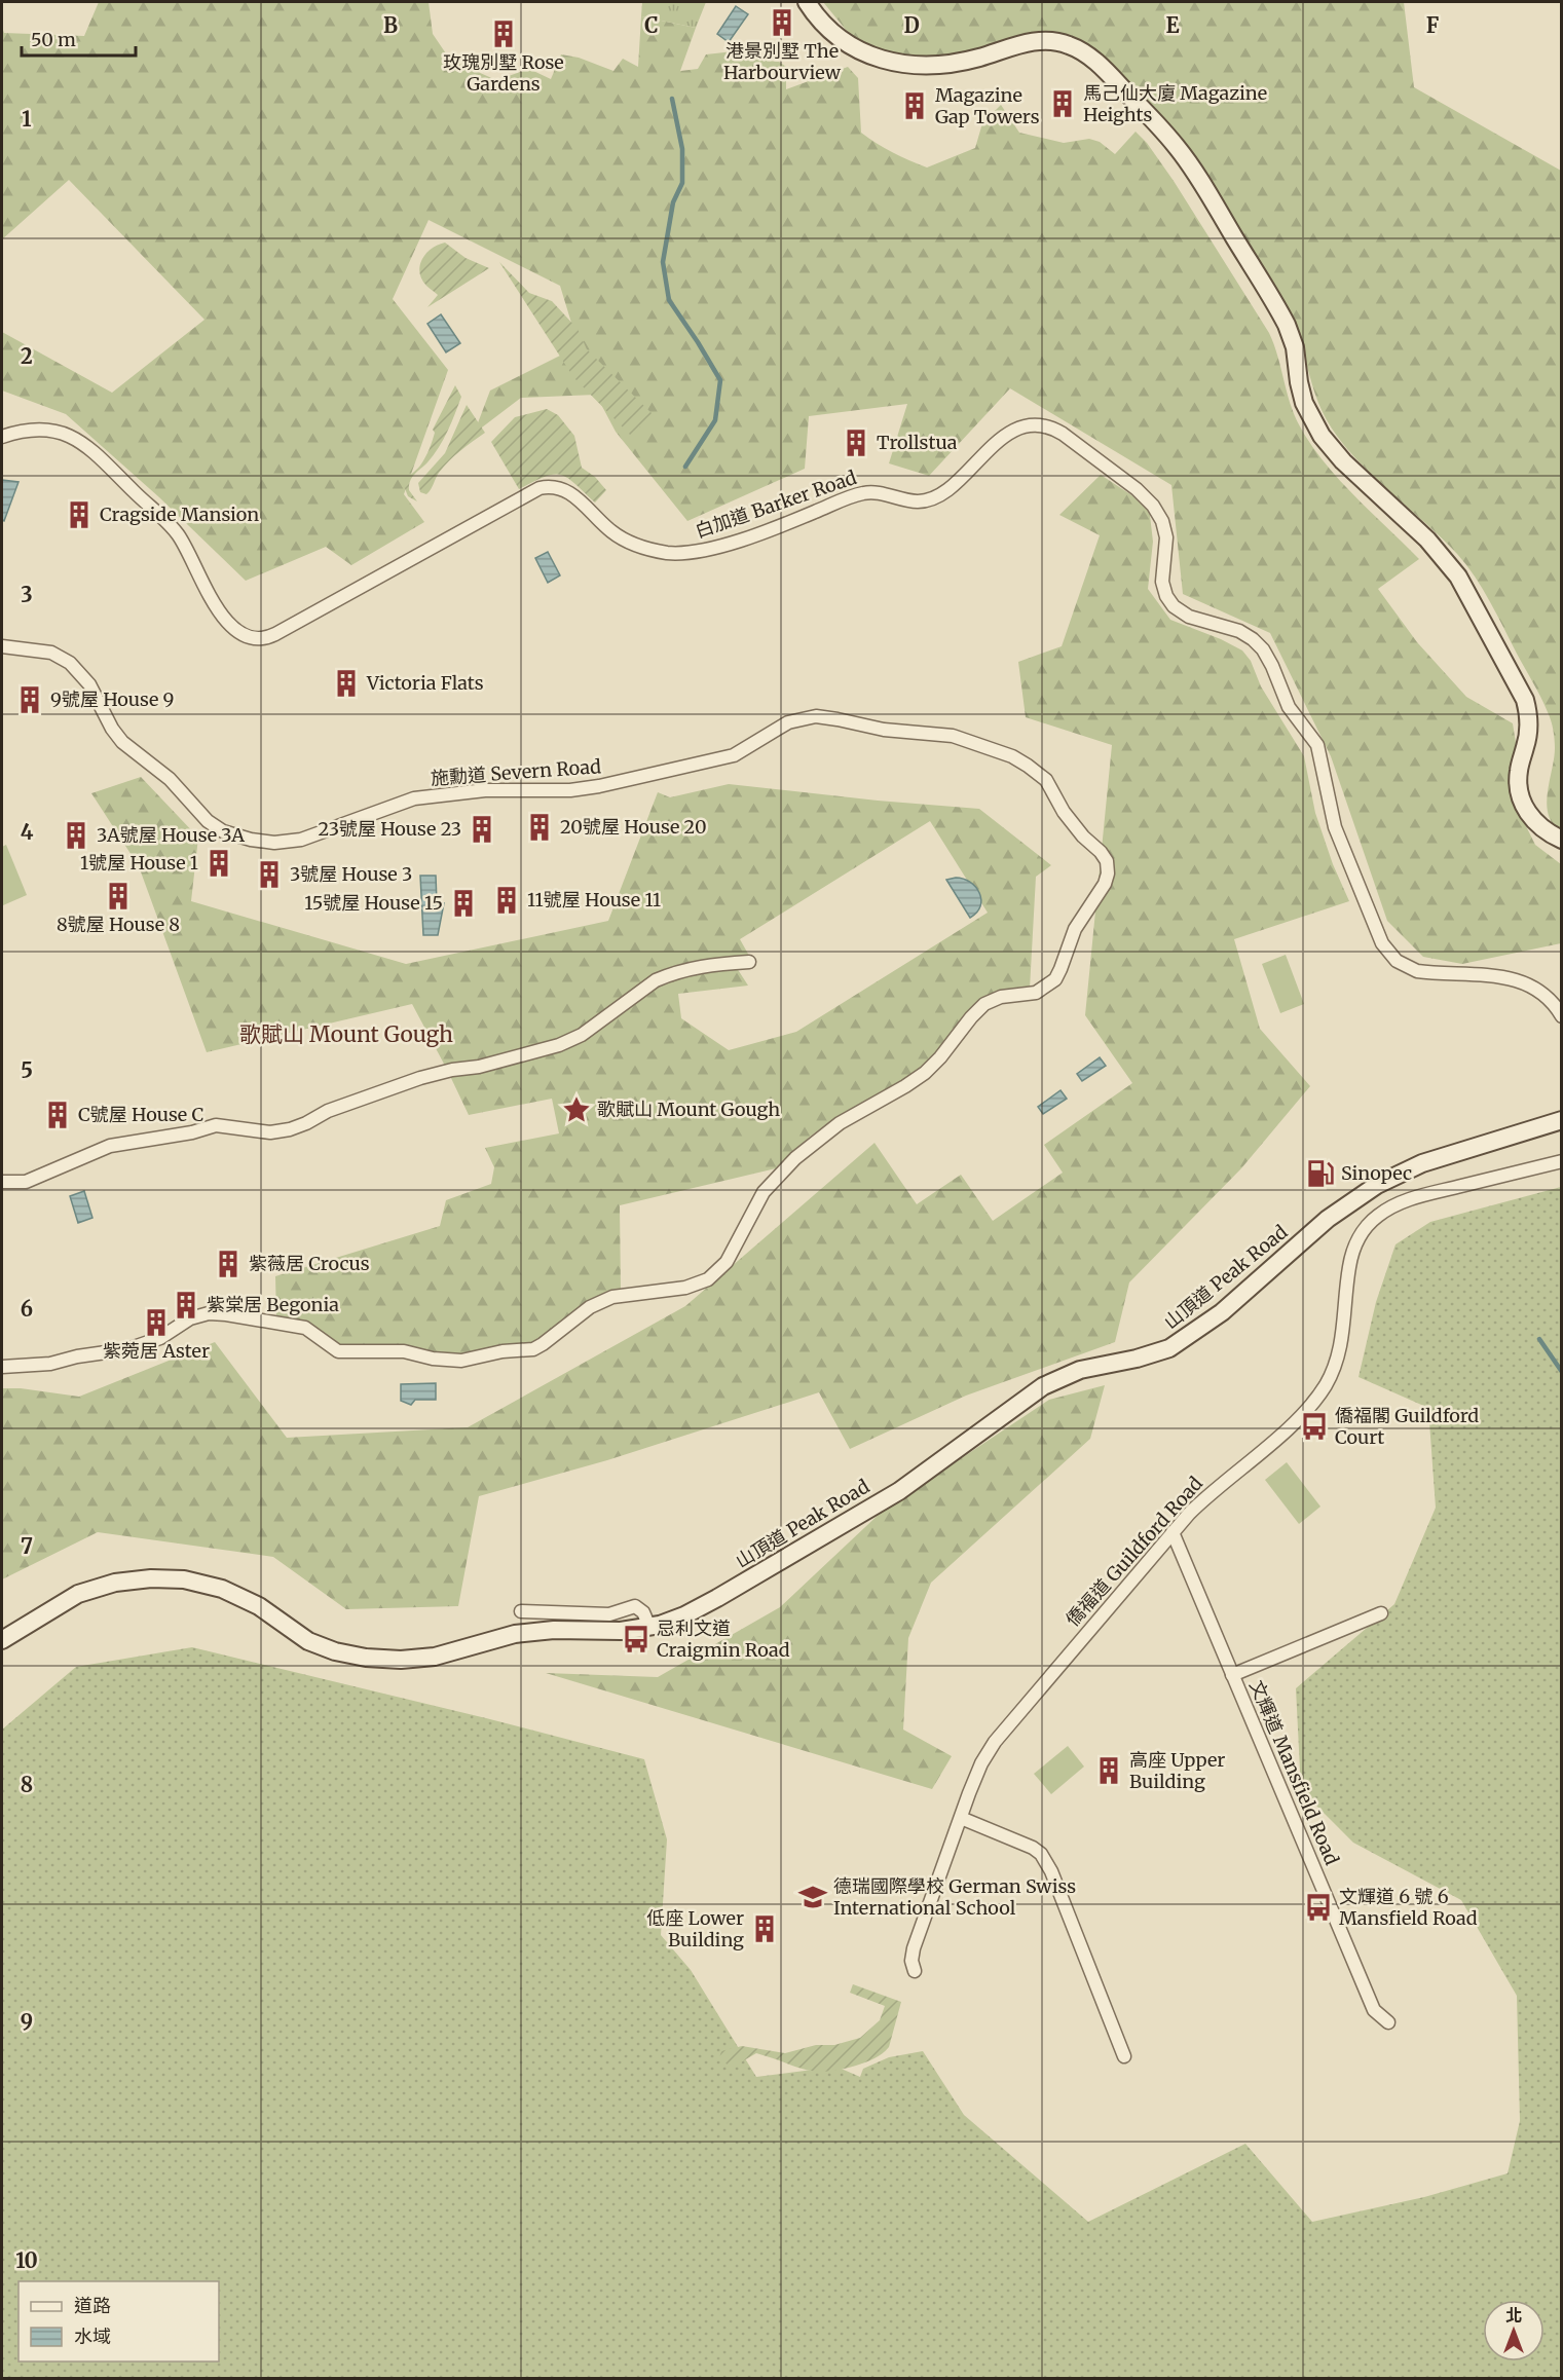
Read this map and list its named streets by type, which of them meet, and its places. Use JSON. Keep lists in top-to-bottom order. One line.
{"streets":{"main road":["山頂道 Peak Road"],"street":["白加道 Barker Road","施勳道 Severn Road","僑福道 Guildford Road","文輝道 Mansfield Road"]},"crossings":[["僑福道 Guildford Road","文輝道 Mansfield Road"]],"districts":["歌賦山 Mount Gough"],"places":{"building":["港景別墅 The Harbourview","玫瑰別墅 Rose Gardens","馬己仙大廈 Magazine Heights","Magazine Gap Towers","Trollstua","Cragside Mansion","Victoria Flats","9號屋 House 9","20號屋 House 20","23號屋 House 23","3A號屋 House 3A","1號屋 House 1","3號屋 House 3","8號屋 House 8","11號屋 House 11","15號屋 House 15","C號屋 House C","紫薇居 Crocus","紫棠居 Begonia","紫菀居 Aster","高座 Upper Building","低座 Lower Building"],"place":["歌賦山 Mount Gough"],"fuel station":["Sinopec"],"bus stop":["僑福閣 Guildford Court","忌利文道 Craigmin Road","文輝道 6 號 6 Mansfield Road"],"school or university":["德瑞國際學校 German Swiss International School"]},"legend":["道路","水域"],"scale_bar":"50 m","north":"top","grid":{"columns":["B","C","D","E","F"],"rows":["1","2","3","4","5","6","7","8","9","10"]}}
